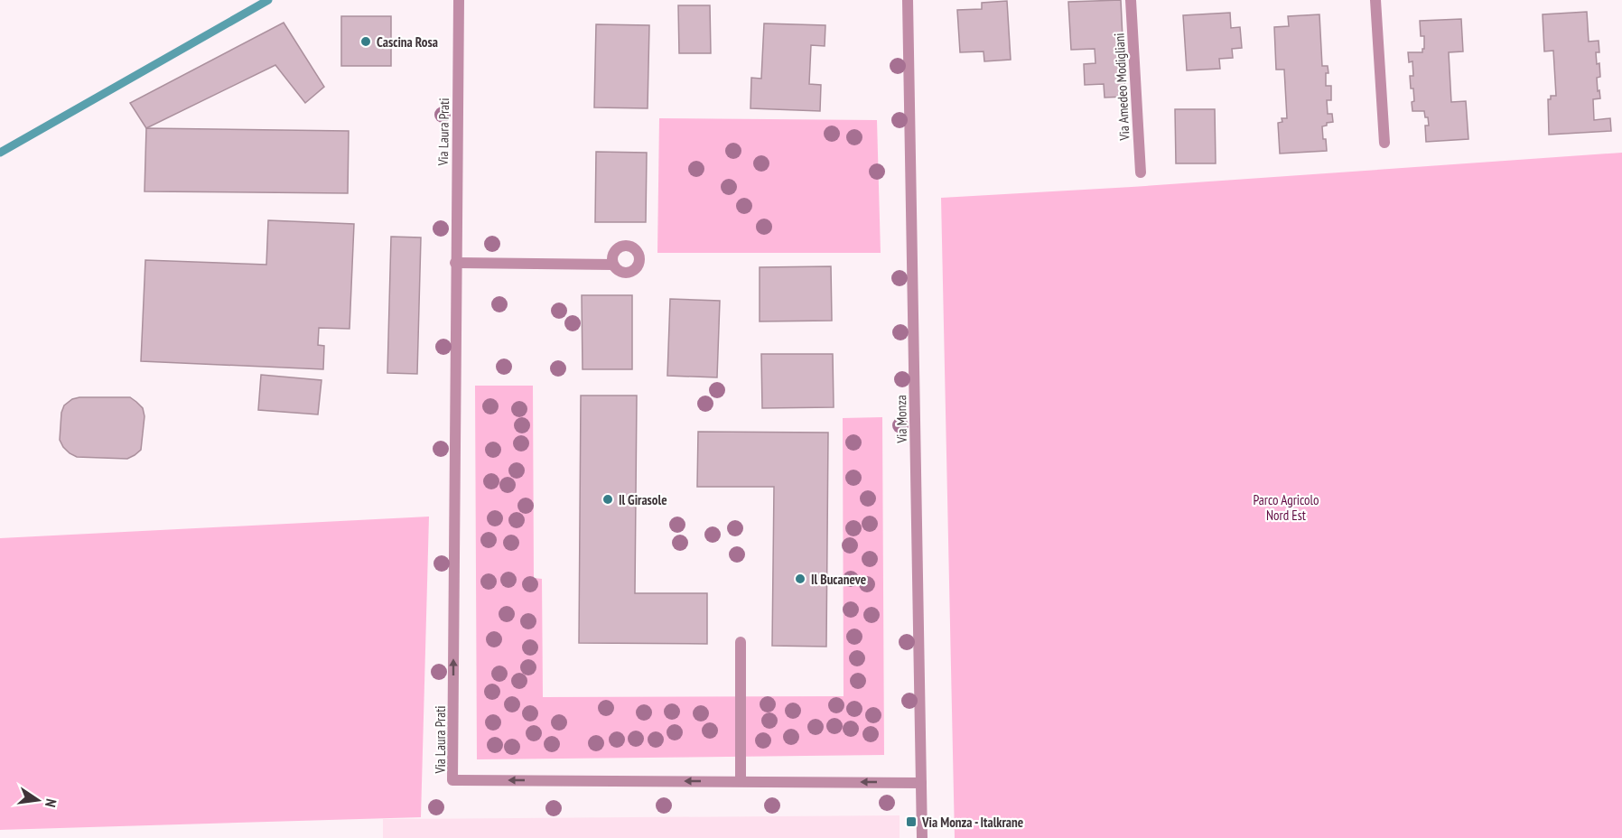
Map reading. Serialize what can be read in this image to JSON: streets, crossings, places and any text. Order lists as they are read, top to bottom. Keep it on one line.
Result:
{"streets":{"street":["Via Amedeo Modigliani","Via Laura Prati","Via Monza"]},"crossings":[["Via Laura Prati","Via Monza"]],"parks":["Parco Agricolo Nord Est"],"places":{"other":["Cascina Rosa","Il Girasole","Il Bucaneve"],"transit":["Via Monza - Italkrane"]},"north":"right"}
